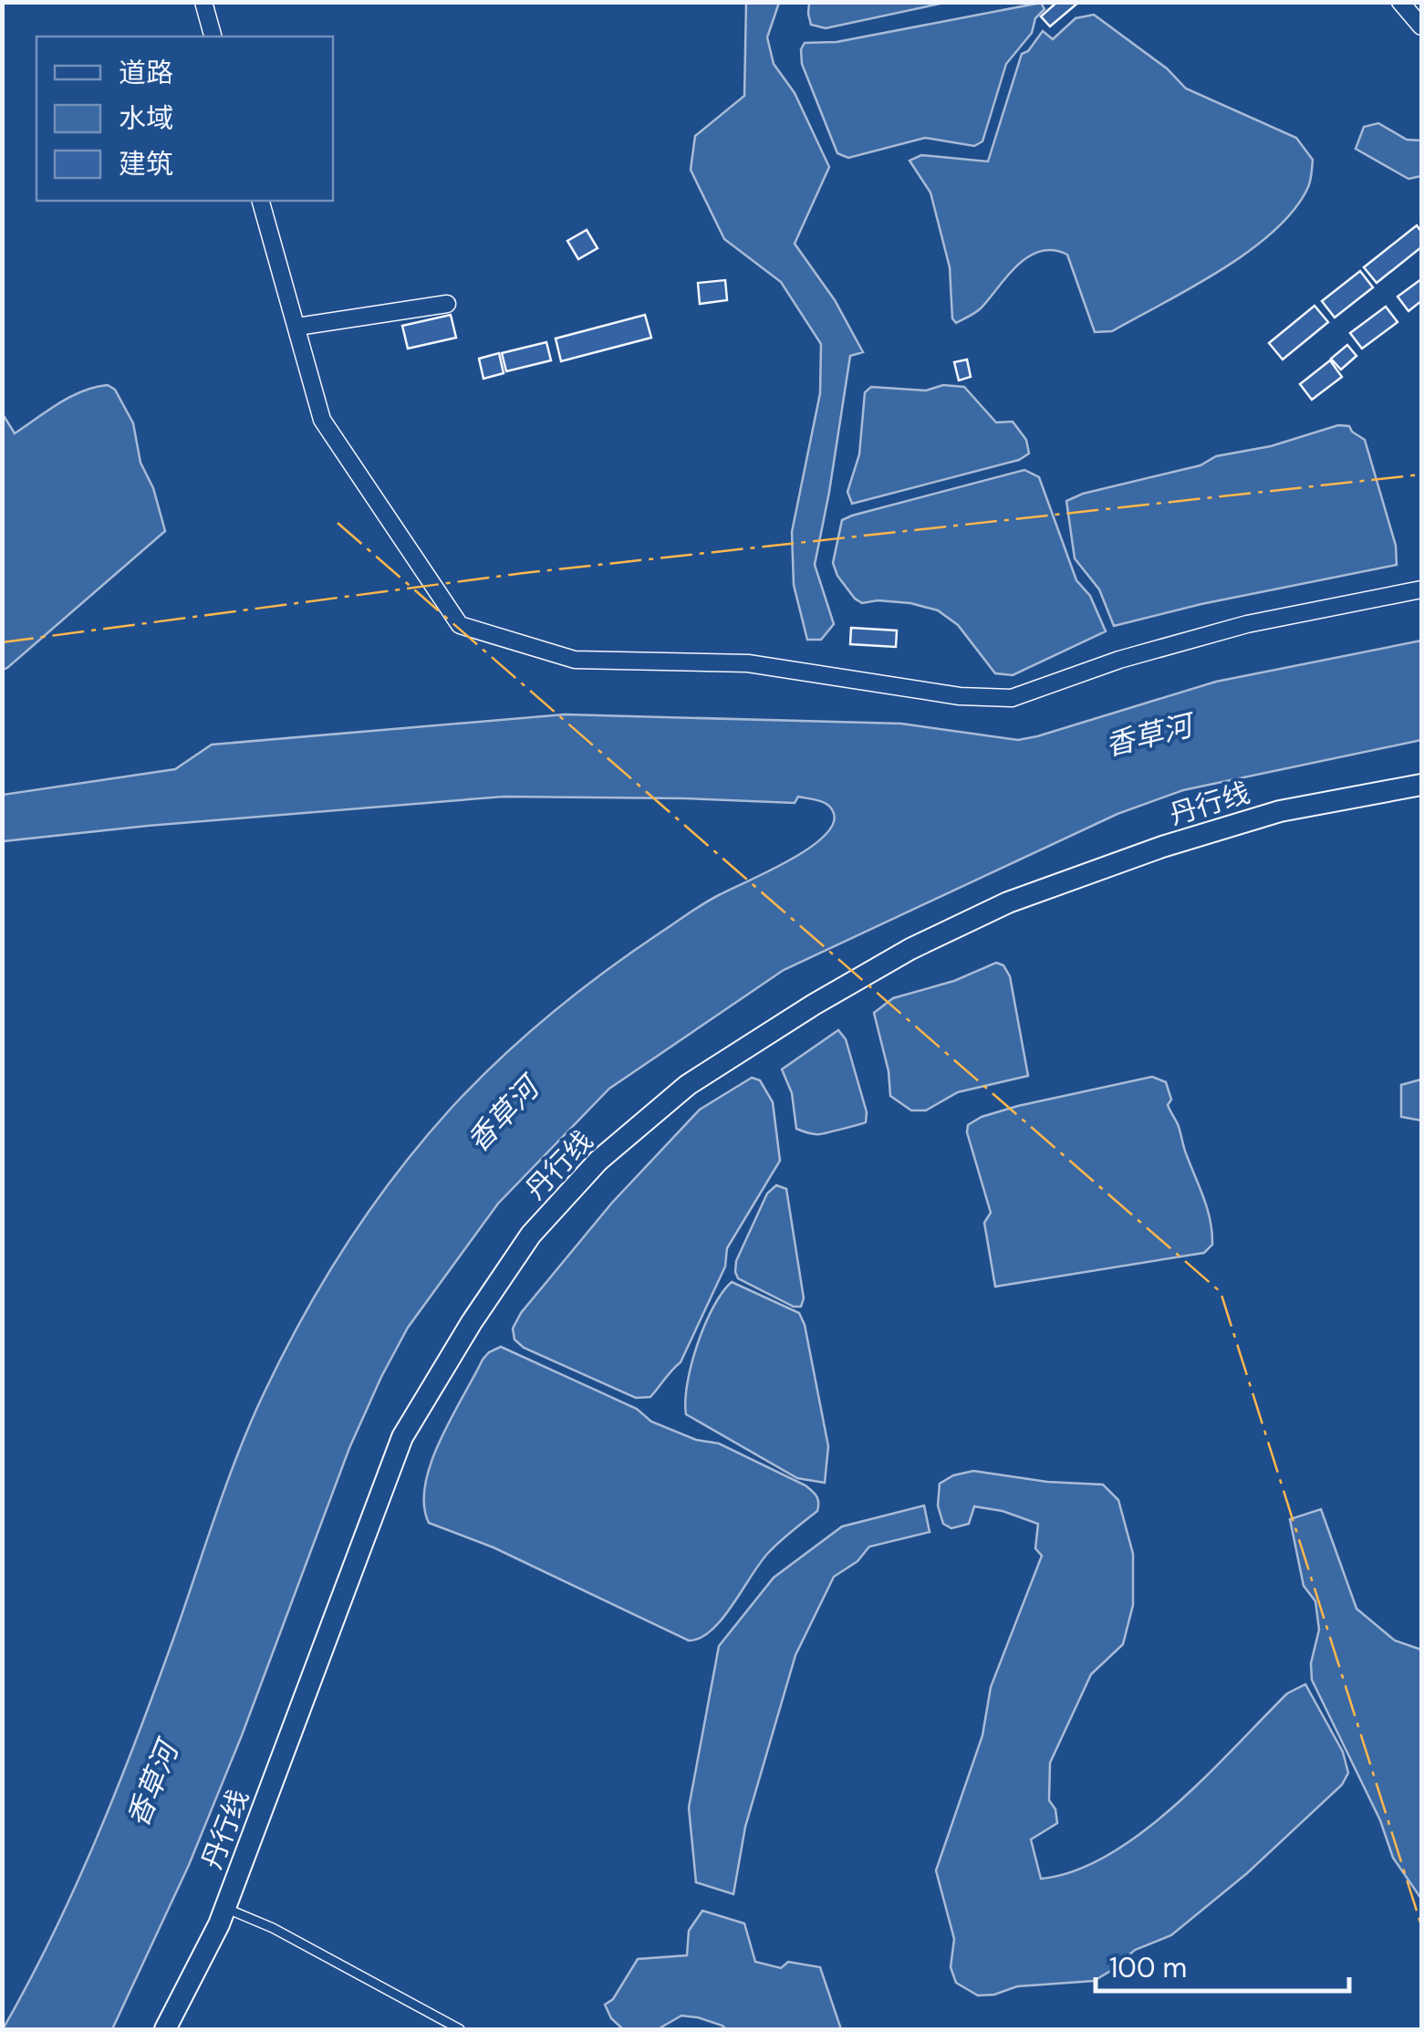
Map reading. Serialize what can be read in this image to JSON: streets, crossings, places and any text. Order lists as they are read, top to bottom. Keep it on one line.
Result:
{"streets":{"main road":["丹行线"]},"water":["香草河"],"legend":["道路","水域","建筑"],"scale_bar":"100 m"}
